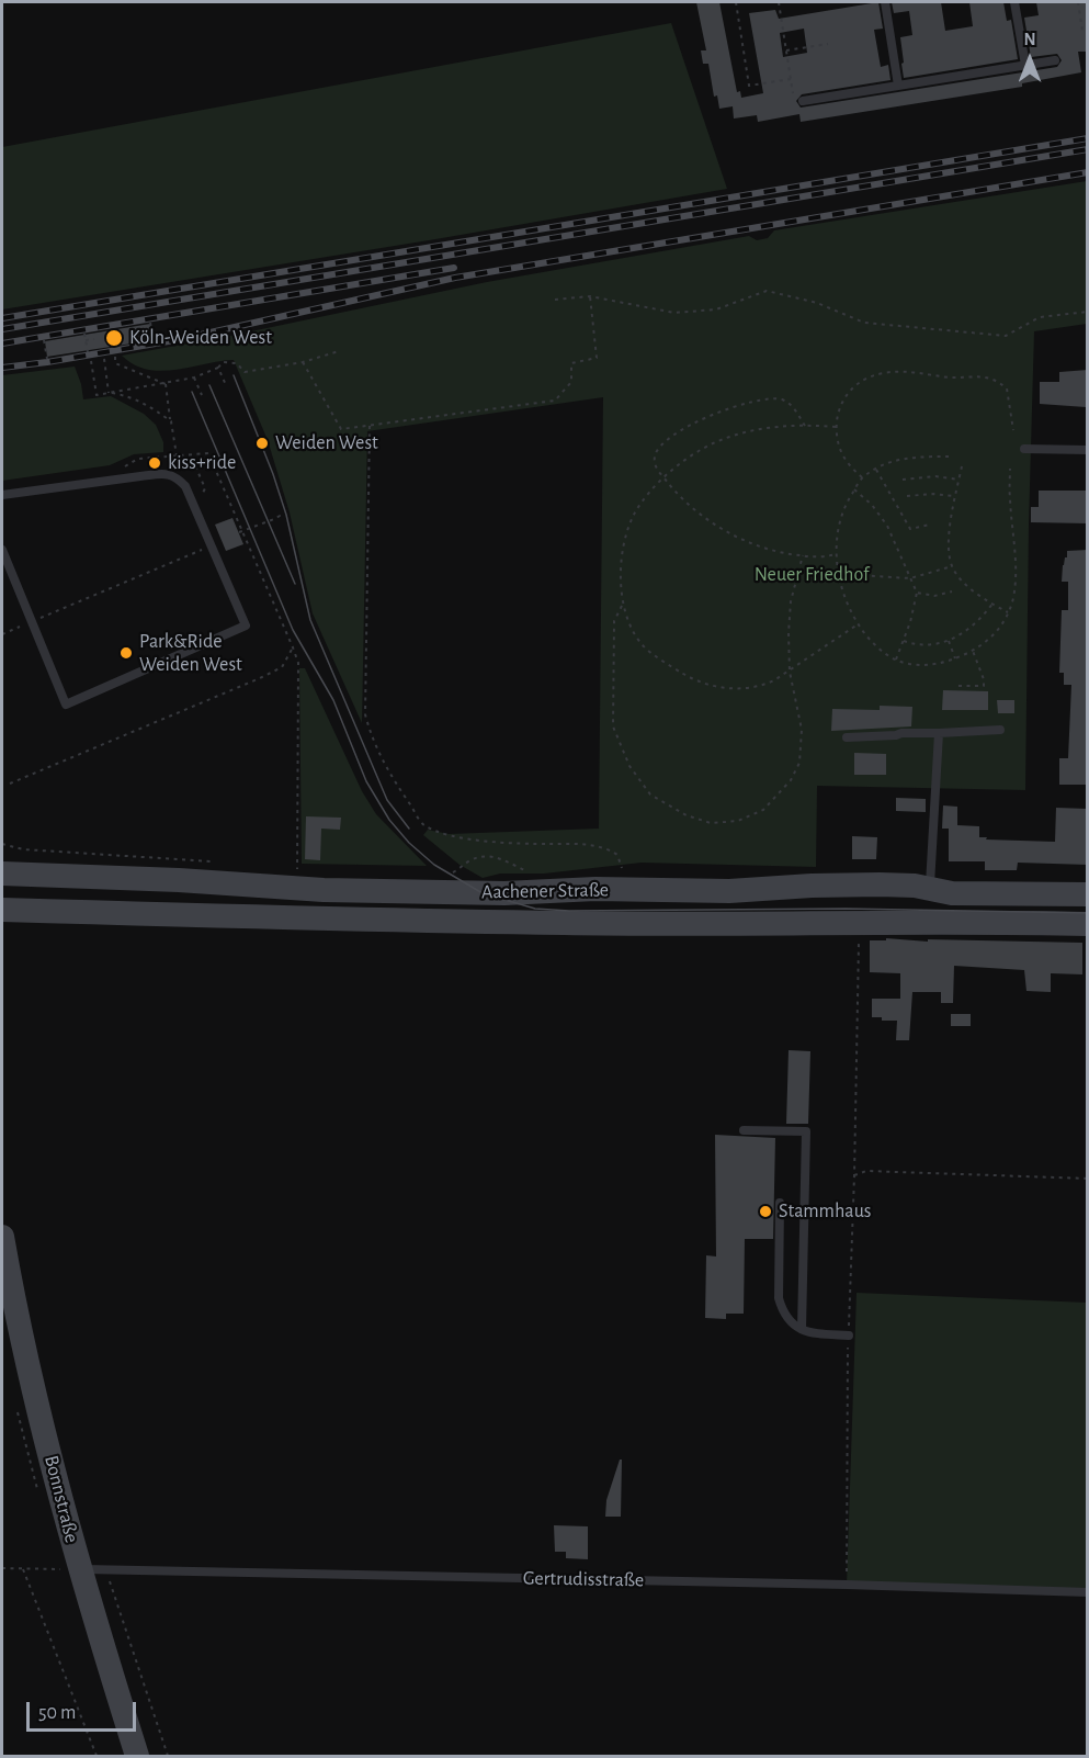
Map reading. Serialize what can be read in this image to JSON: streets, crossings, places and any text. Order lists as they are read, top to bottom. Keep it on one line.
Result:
{"streets":{"main road":["Aachener Straße","Bonnstraße"],"lane":["Gertrudisstraße"]},"crossings":[["Bonnstraße","Gertrudisstraße"]],"parks":["Neuer Friedhof"],"places":["Köln-Weiden West","Weiden West","kiss+ride","Park&Ride Weiden West","Stammhaus"],"scale_bar":"50 m","north":"top"}
